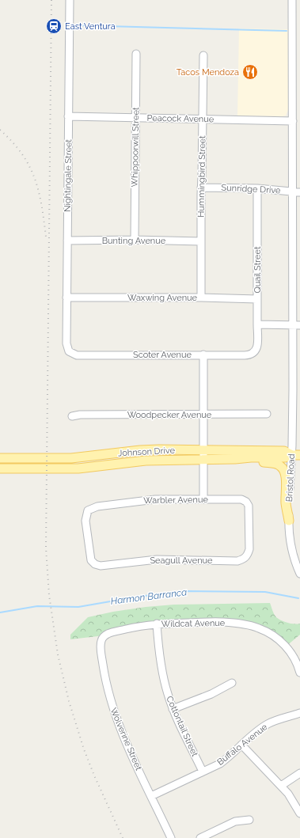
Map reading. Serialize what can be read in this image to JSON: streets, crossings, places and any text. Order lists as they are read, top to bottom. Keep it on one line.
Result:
{"streets":{"main road":["Johnson Drive"],"street":["Peacock Avenue","Whippoorwill Street","Nightingale Street","Hummingbird Street","Sunridge Drive","Bunting Avenue","Quail Street","Waxwing Avenue","Scoter Avenue","Woodpecker Avenue","Bristol Road","Warbler Avenue","Seagull Avenue","Wildcat Avenue","Cottontail Street","Wolverine Street","Buffalo Avenue"]},"crossings":[["Peacock Avenue","Whippoorwill Street"],["Peacock Avenue","Nightingale Street"],["Peacock Avenue","Hummingbird Street"],["Peacock Avenue","Bristol Road"],["Whippoorwill Street","Bunting Avenue"],["Nightingale Street","Bunting Avenue"],["Nightingale Street","Waxwing Avenue"],["Nightingale Street","Scoter Avenue"],["Hummingbird Street","Sunridge Drive"],["Hummingbird Street","Bunting Avenue"],["Hummingbird Street","Waxwing Avenue"],["Sunridge Drive","Quail Street"],["Sunridge Drive","Bristol Road"],["Quail Street","Waxwing Avenue"],["Quail Street","Scoter Avenue"],["Johnson Drive","Bristol Road"],["Warbler Avenue","Seagull Avenue"],["Wildcat Avenue","Cottontail Street"],["Wildcat Avenue","Wolverine Street"],["Cottontail Street","Buffalo Avenue"],["Wolverine Street","Buffalo Avenue"]],"water":["Harmon Barranca"],"places":{"station":["East Ventura"],"restaurant":["Tacos Mendoza"]}}
